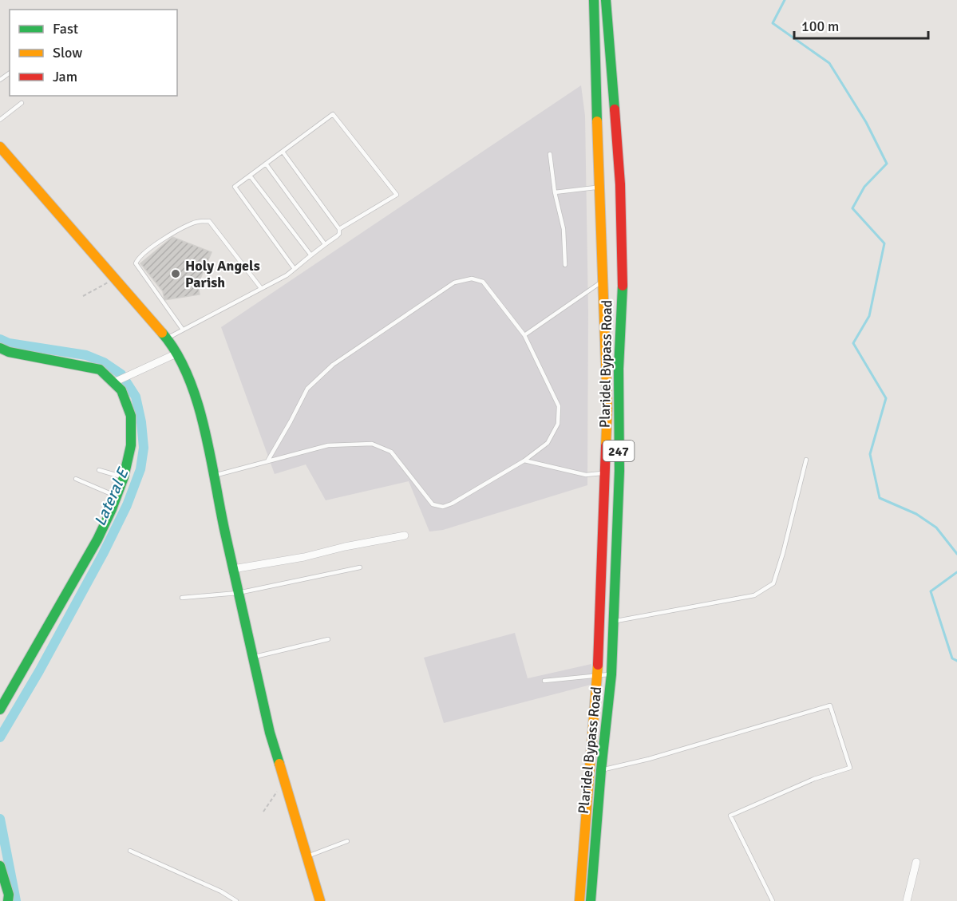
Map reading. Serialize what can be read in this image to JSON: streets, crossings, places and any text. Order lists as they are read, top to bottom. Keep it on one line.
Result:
{"streets":{"main road":["Plaridel Bypass Road","247"]},"water":["Lateral E"],"places":["Holy Angels Parish"],"legend":["Fast","Slow","Jam"],"scale_bar":"100 m"}
